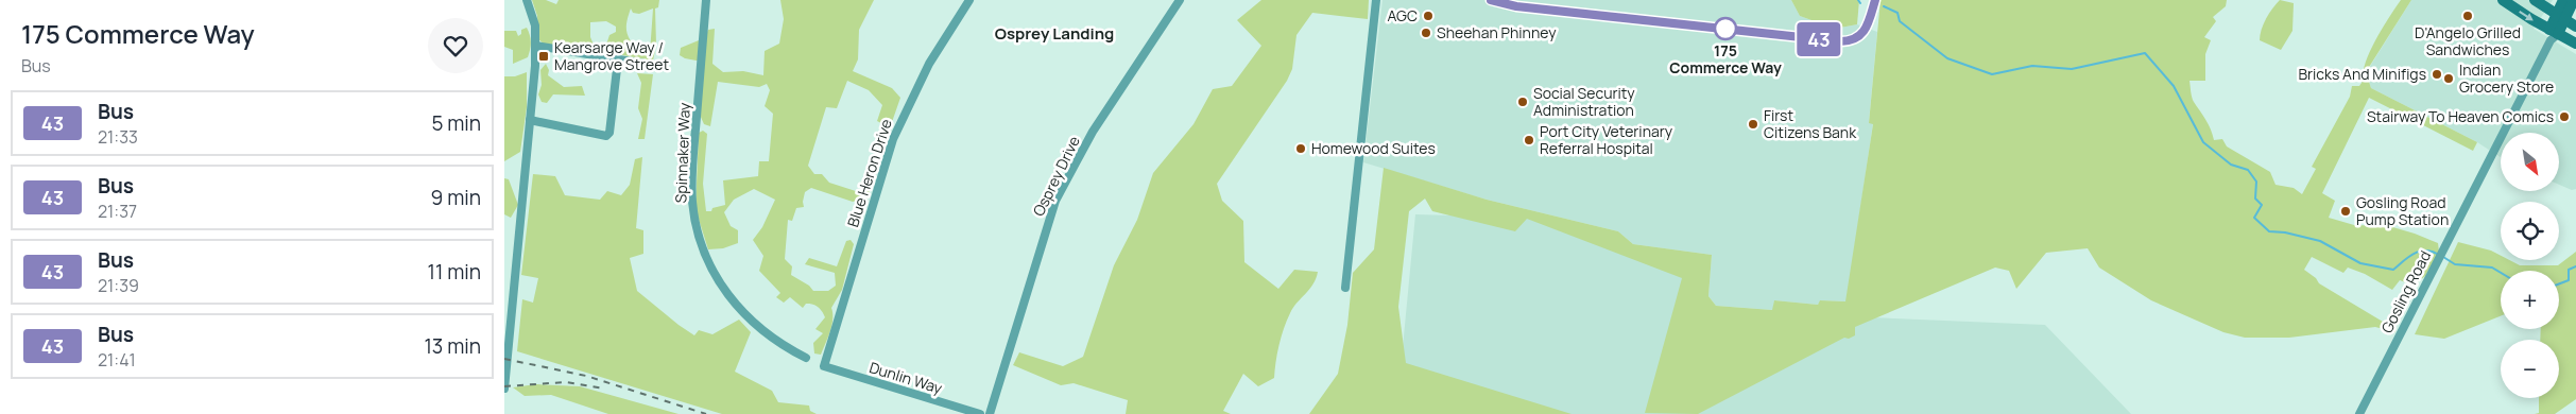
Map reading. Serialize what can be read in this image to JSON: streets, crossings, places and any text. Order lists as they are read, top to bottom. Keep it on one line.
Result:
{"streets":{"main road":["Gosling Road"],"street":["Spinnaker Way","Blue Heron Drive","Osprey Drive","Dunlin Way"]},"crossings":[["Blue Heron Drive","Dunlin Way"]],"districts":["Osprey Landing"],"places":{"other":["AGC","D'Angelo Grilled Sandwiches","175 Commerce Way","Sheehan Phinney","Bricks And Minifigs","Indian Grocery Store","Social Security Administration","Stairway To Heaven Comics","First Citizens Bank","Port City Veterinary Referral Hospital","Homewood Suites","Gosling Road Pump Station"],"transit":["Kearsarge Way / Mangrove Street"]},"lines":["bus line 43"],"north":"bottom right","page":{"heading":["175 Commerce Way","Bus"],"on_map":"43","list":[{"mark":"43","name":"Bus","note":"21:33","value":"5 min"},{"mark":"43","name":"Bus","note":"21:37","value":"9 min"},{"mark":"43","name":"Bus","note":"21:39","value":"11 min"},{"mark":"43","name":"Bus","note":"21:41","value":"13 min"}],"map_buttons":["+","−"]}}
